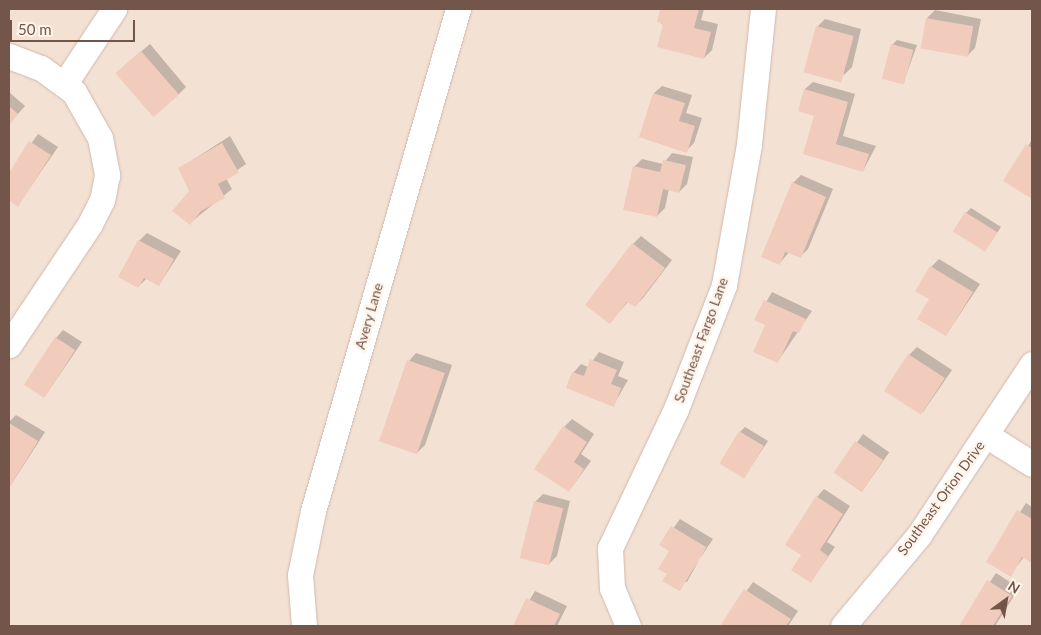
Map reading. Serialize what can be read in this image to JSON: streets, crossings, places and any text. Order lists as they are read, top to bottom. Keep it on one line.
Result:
{"streets":{"street":["Avery Lane","Southeast Fargo Lane","Southeast Orion Drive"]},"scale_bar":"50 m","north":"top right"}
